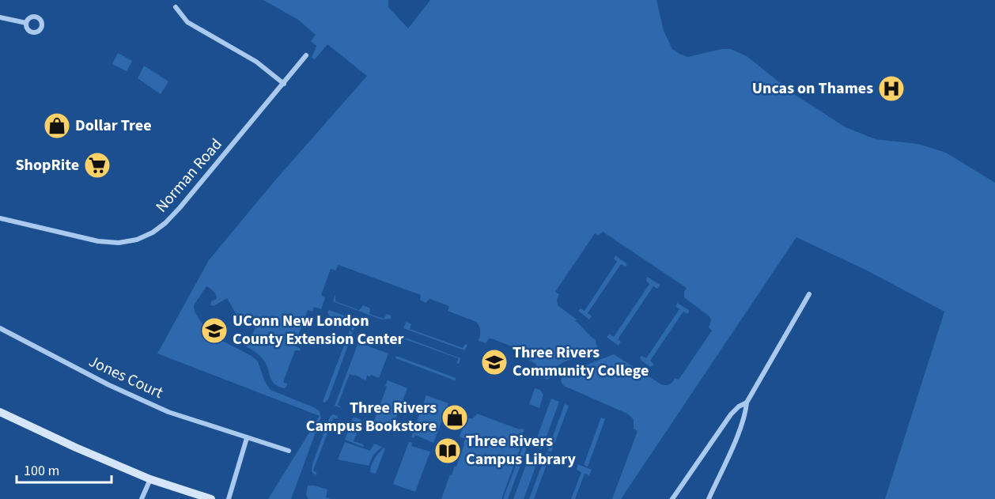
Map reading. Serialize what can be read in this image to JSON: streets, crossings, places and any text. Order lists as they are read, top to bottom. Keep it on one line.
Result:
{"streets":{"street":["Norman Road","Jones Court"]},"places":{"hospital":["Uncas on Thames"],"shop":["Dollar Tree","Three Rivers Campus Bookstore"],"supermarket":["ShopRite"],"school or university":["UConn New London County Extension Center","Three Rivers Community College"],"library":["Three Rivers Campus Library"]},"scale_bar":"100 m"}
